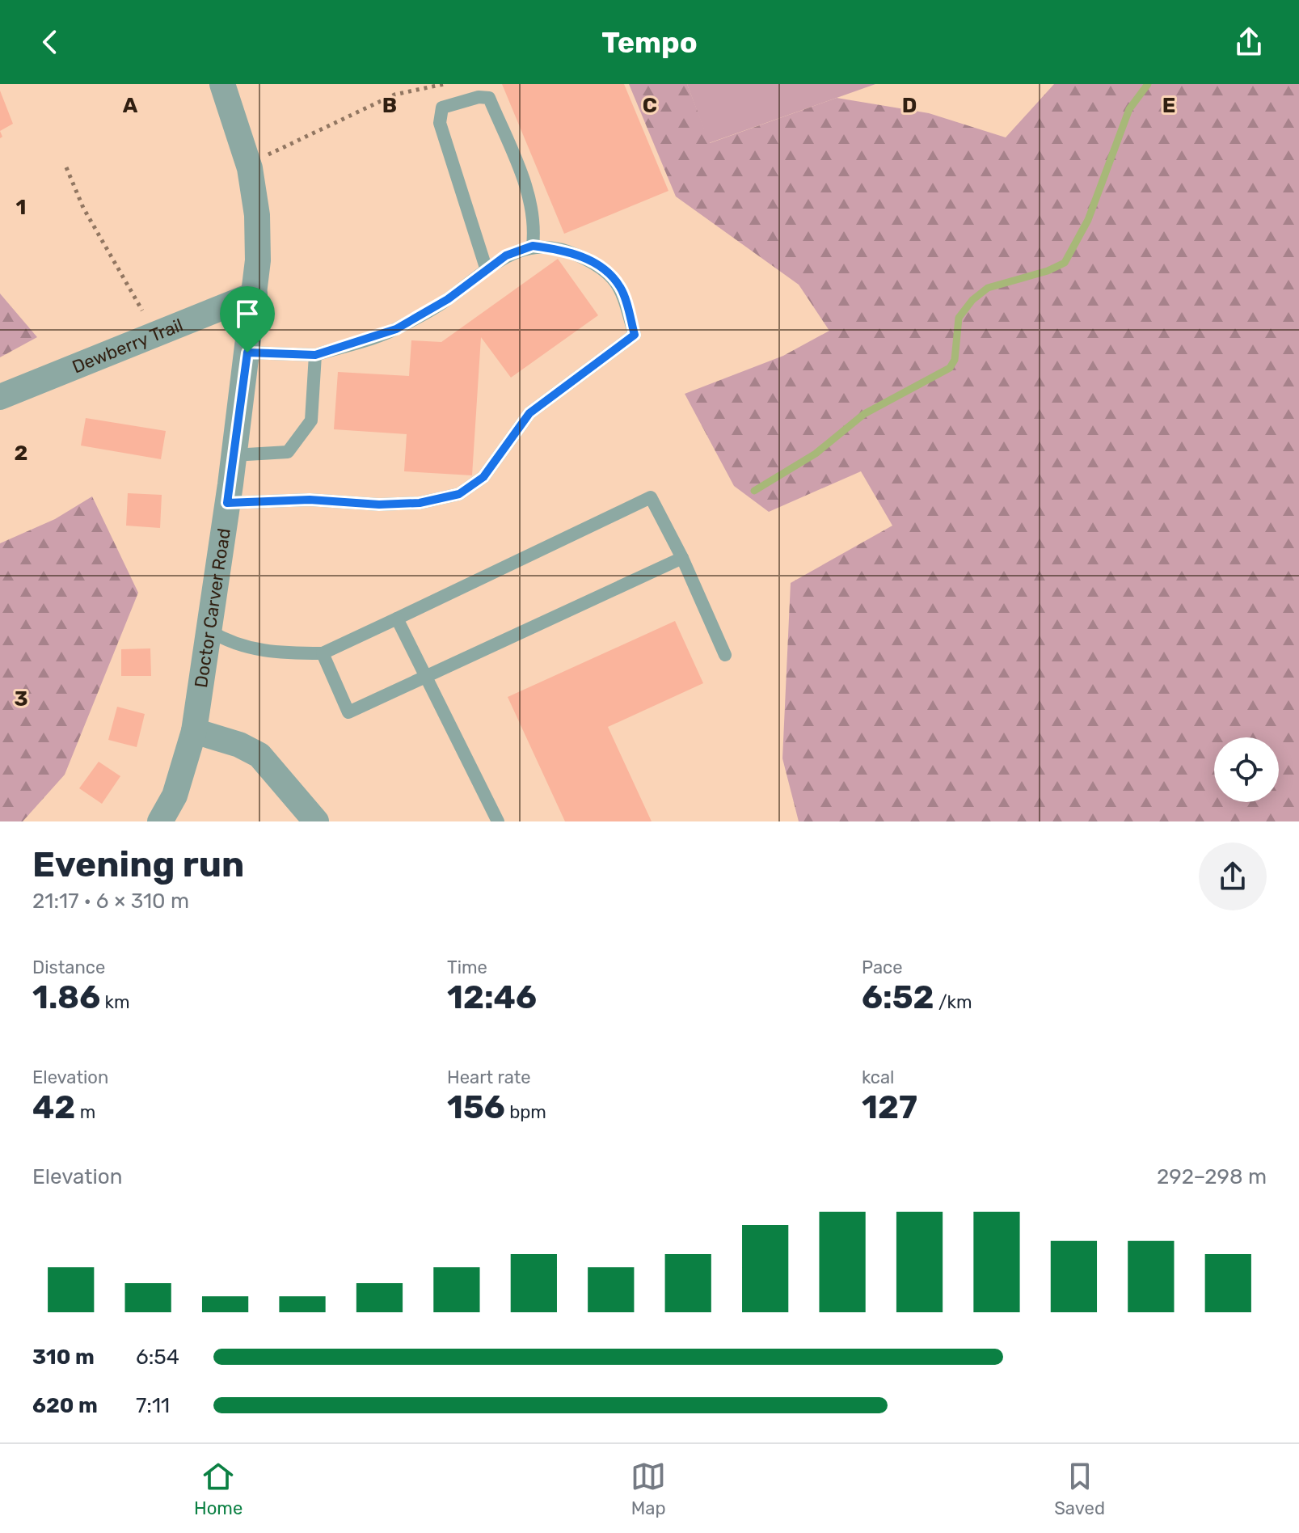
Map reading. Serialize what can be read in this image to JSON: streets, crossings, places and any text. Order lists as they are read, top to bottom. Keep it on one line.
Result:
{"streets":{"street":["Dewberry Trail","Doctor Carver Road"]},"crossings":[["Dewberry Trail","Doctor Carver Road"]],"page":{"header":"Tempo","heading":["Evening run","21:17 · 6 × 310 m"],"stats":[["Distance","1.86 km"],["Time","12:46"],["Pace","6:52 /km"],["Elevation","42 m"],["Heart rate","156 bpm"],["kcal","127"]],"chart":["Elevation","292–298 m"],"list":[{"name":"310 m","note":"6:54"},{"name":"620 m","note":"7:11"}],"tabs":["Home","Map","Saved"]},"grid":{"columns":["A","B","C","D","E"],"rows":["1","2","3"]}}
